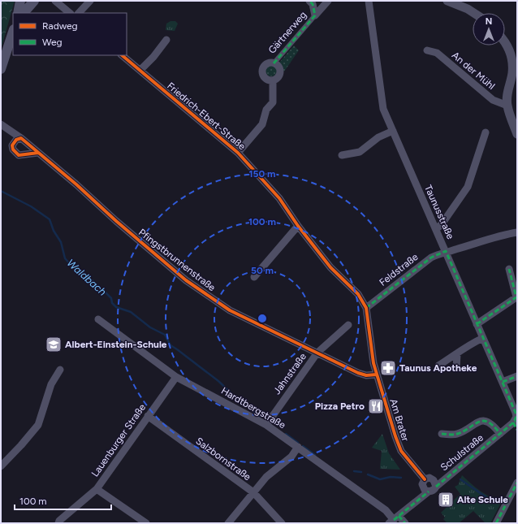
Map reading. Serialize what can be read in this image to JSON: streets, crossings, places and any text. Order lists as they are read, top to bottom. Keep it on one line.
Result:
{"streets":{"street":["Gärtnerweg","An der Mühl","Friedrich-Ebert-Straße","Taunusstraße","Pfingstbrunnenstraße","Feldstraße","Jahnstraße","Hardtbergstraße","Am Brater","Lauenburger Straße","Schulstraße","Salzbornstraße"]},"crossings":[["Gärtnerweg","Friedrich-Ebert-Straße"],["Friedrich-Ebert-Straße","Pfingstbrunnenstraße"],["Friedrich-Ebert-Straße","Feldstraße"],["Friedrich-Ebert-Straße","Am Brater"],["Taunusstraße","Feldstraße"],["Taunusstraße","Schulstraße"],["Pfingstbrunnenstraße","Jahnstraße"],["Jahnstraße","Hardtbergstraße"],["Hardtbergstraße","Lauenburger Straße"],["Am Brater","Schulstraße"],["Lauenburger Straße","Salzbornstraße"]],"water":["Waldbach"],"places":{"school or university":["Albert-Einstein-Schule"],"pharmacy":["Taunus Apotheke"],"restaurant":["Pizza Petro"],"building":["Alte Schule"]},"legend":["Radweg","Weg"],"scale_bar":"100 m","north":"top","rings":["150 m","100 m","50 m"]}
